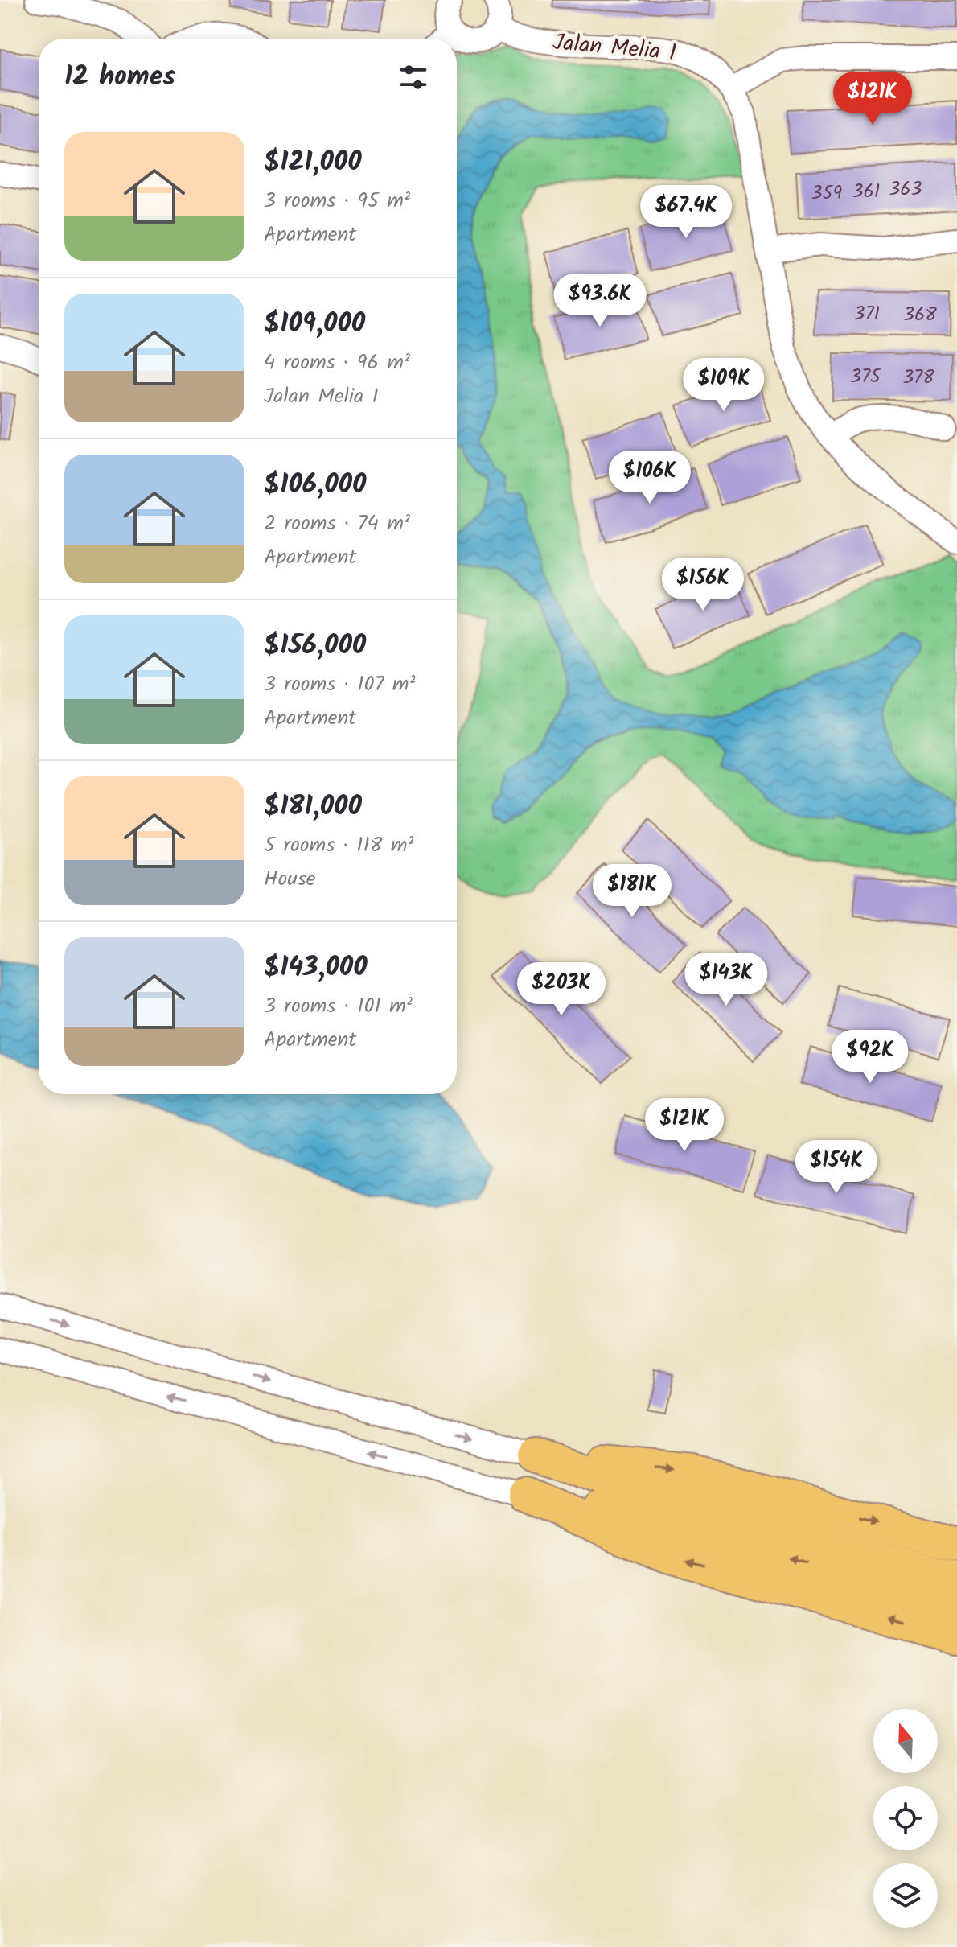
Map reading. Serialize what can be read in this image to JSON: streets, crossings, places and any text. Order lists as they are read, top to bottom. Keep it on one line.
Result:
{"streets":{"street":["Jalan Melia 1"]},"house_numbers":["363","361","359","371","368","375","378"],"north":"top","page":{"heading":"12 homes","price":["$121K","$67.4K","$93.6K","$109K","$106K","$156K","$181K","$143K","$203K","$92K","$121K","$154K"],"list":[{"name":"$121,000","note":"3 rooms · 95 m² · Apartment"},{"name":"$109,000","note":"4 rooms · 96 m² · Jalan Melia 1"},{"name":"$106,000","note":"2 rooms · 74 m² · Apartment"},{"name":"$156,000","note":"3 rooms · 107 m² · Apartment"},{"name":"$181,000","note":"5 rooms · 118 m² · House"},{"name":"$143,000","note":"3 rooms · 101 m² · Apartment"}]}}
